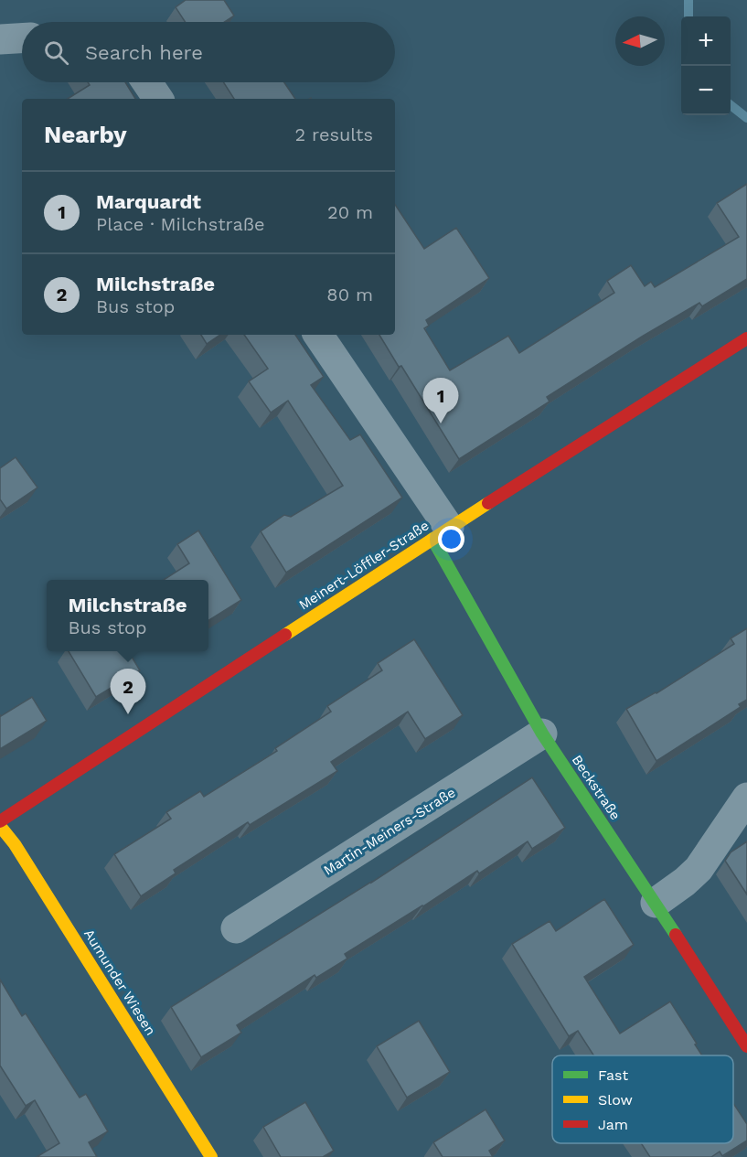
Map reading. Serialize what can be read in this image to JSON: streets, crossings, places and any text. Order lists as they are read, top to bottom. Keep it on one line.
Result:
{"streets":{"street":["Meinert-Löffler-Straße","Beckstraße","Martin-Meiners-Straße","Aumunder Wiesen"]},"crossings":[["Meinert-Löffler-Straße","Beckstraße"],["Beckstraße","Martin-Meiners-Straße"]],"legend":["Fast","Slow","Jam"],"north":"left","page":{"map_buttons":["+","−"],"search":"Search here","heading":["Nearby","2 results"],"list":[{"mark":"1","name":"Marquardt","note":"Place · Milchstraße","value":"20 m"},{"mark":"2","name":"Milchstraße","note":"Bus stop","value":"80 m"}],"pins":["1","2"],"popup":["Milchstraße","Bus stop"]}}
